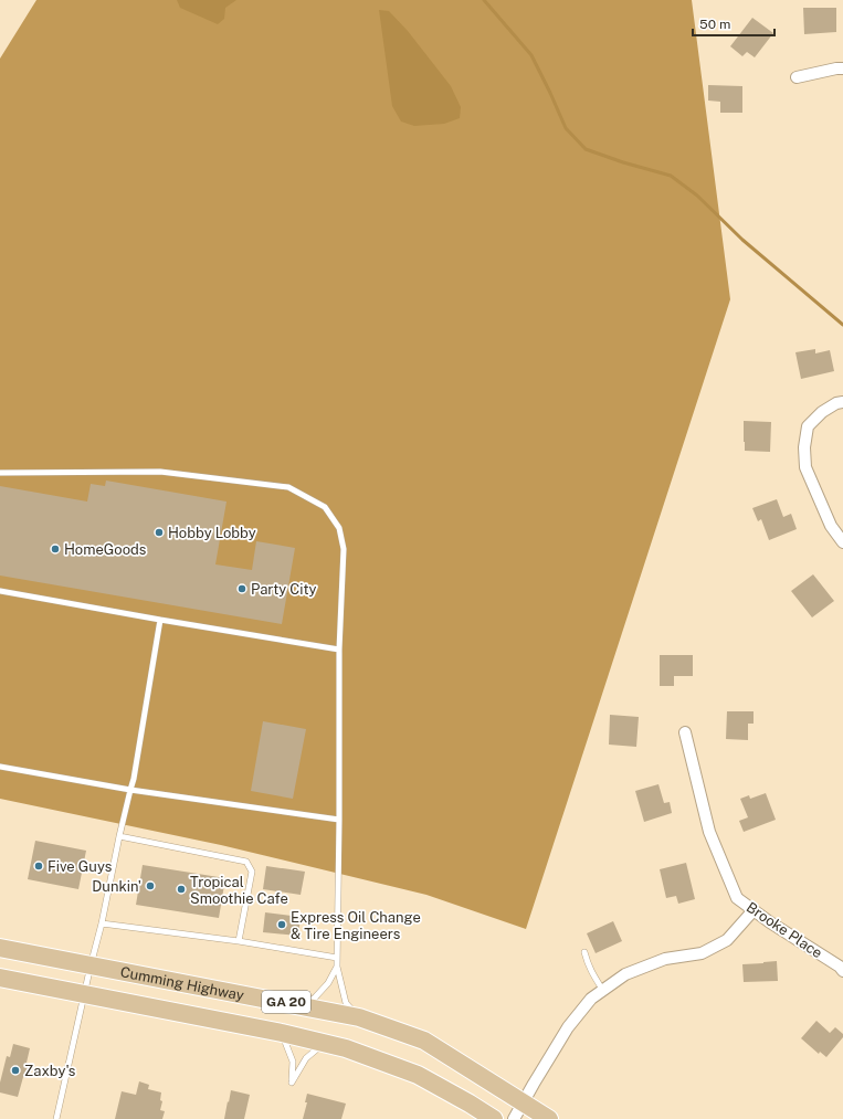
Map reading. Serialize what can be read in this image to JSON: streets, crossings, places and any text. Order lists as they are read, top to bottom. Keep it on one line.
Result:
{"streets":{"main road":["Cumming Highway","GA 20"],"street":["Brooke Place"]},"places":["Hobby Lobby","HomeGoods","Party City","Five Guys","Dunkin'","Tropical Smoothie Cafe","Express Oil Change & Tire Engineers","Zaxby's"],"scale_bar":"50 m"}
